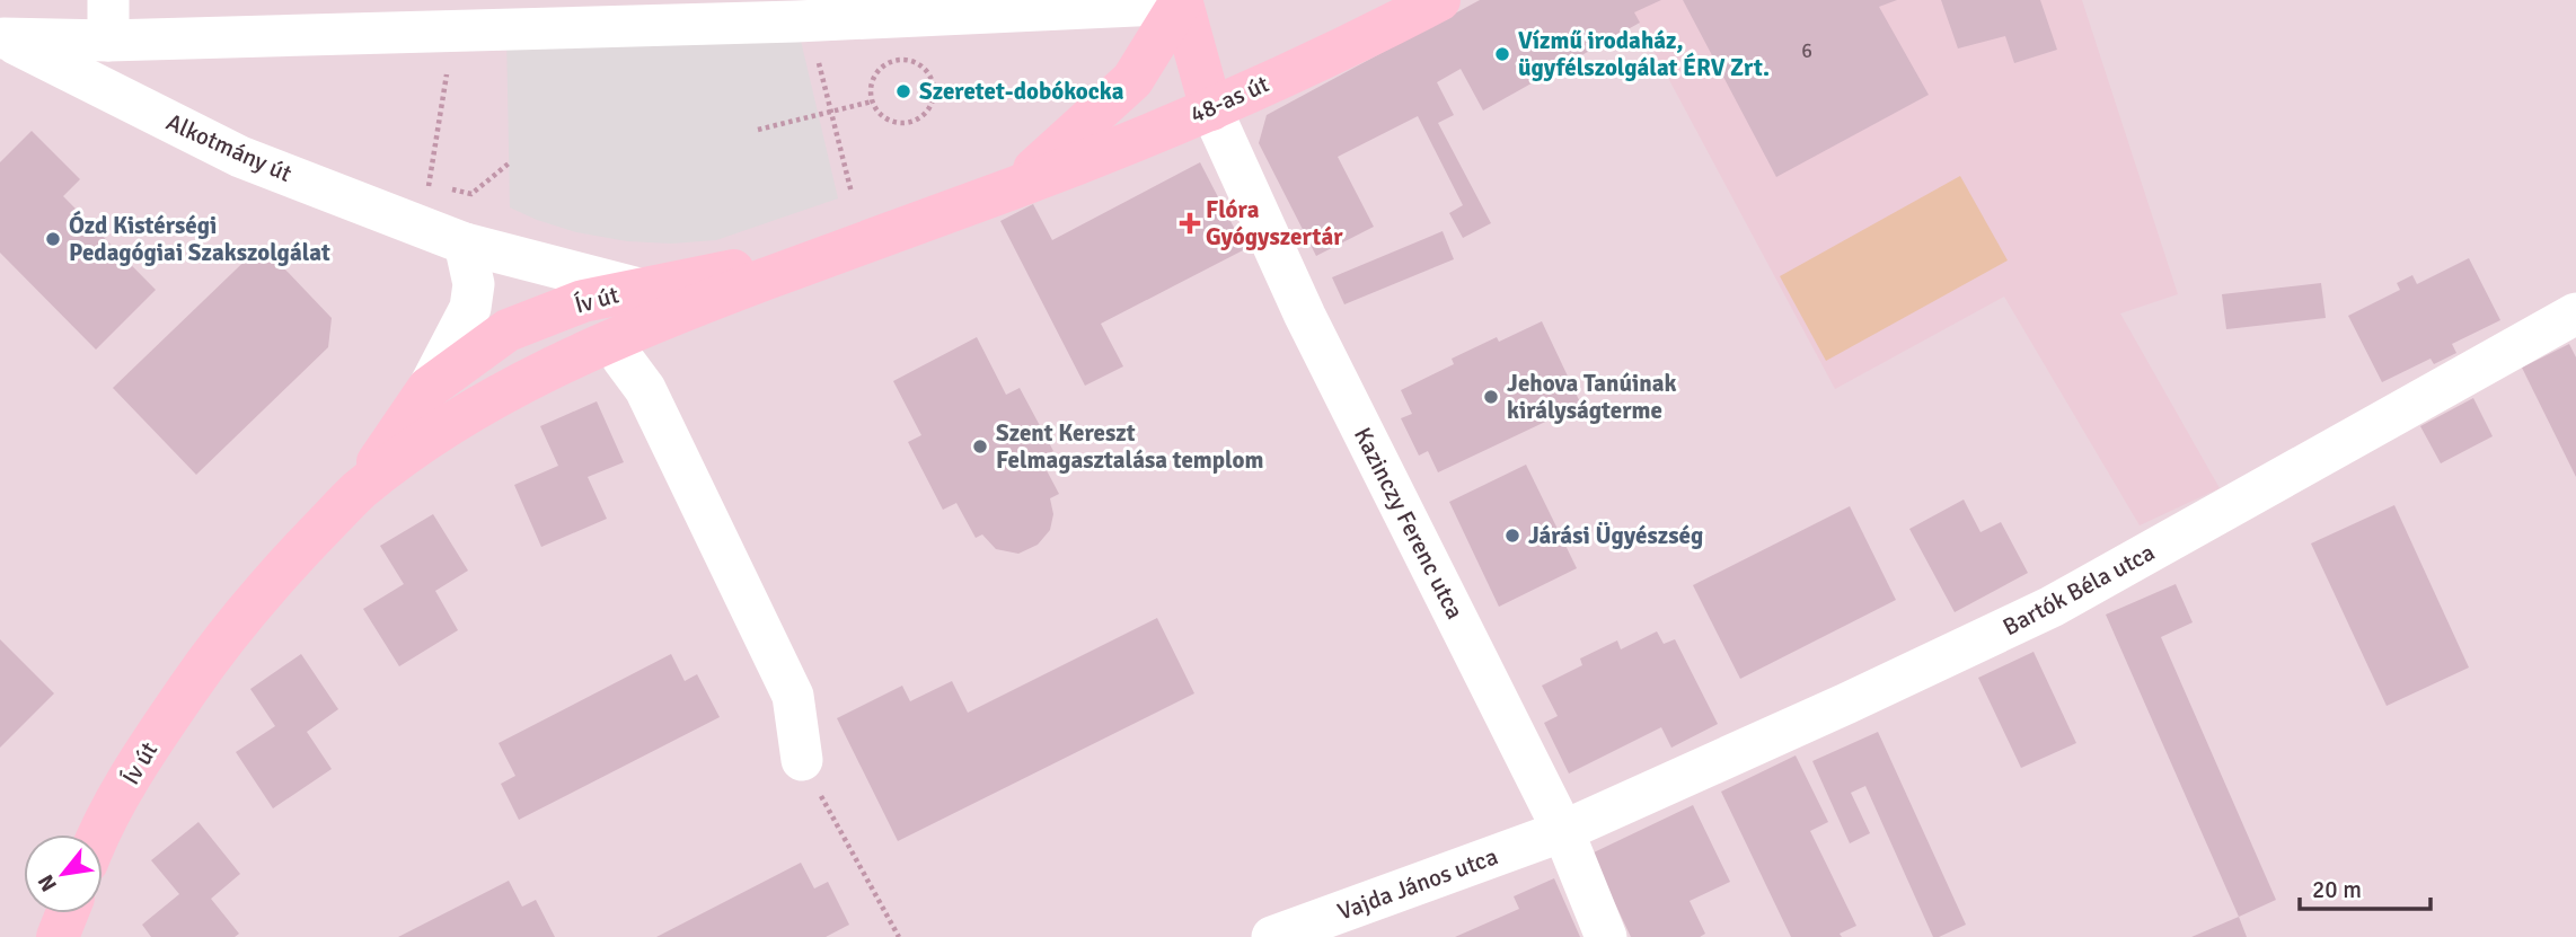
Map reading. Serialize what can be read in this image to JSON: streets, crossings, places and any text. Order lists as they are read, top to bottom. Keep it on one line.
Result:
{"streets":{"main road":["48-as út","Ív út"],"street":["Alkotmány út","Kazinczy Ferenc utca","Bartók Béla utca","Vajda János utca"]},"crossings":[["48-as út","Ív út"],["48-as út","Kazinczy Ferenc utca"],["Alkotmány út","Ív út"],["Kazinczy Ferenc utca","Bartók Béla utca"],["Kazinczy Ferenc utca","Vajda János utca"],["Bartók Béla utca","Vajda János utca"]],"places":{"other":["Vízmű irodaház, ügyfélszolgálat ÉRV Zrt.","Szeretet-dobókocka","Ózd Kistérségi Pedagógiai Szakszolgálat","Jehova Tanúinak királyságterme","Szent Kereszt Felmagasztalása templom","Járási Ügyészség"],"health":["Flóra Gyógyszertár"]},"house_numbers":["6"],"scale_bar":"20 m","north":"bottom left"}
